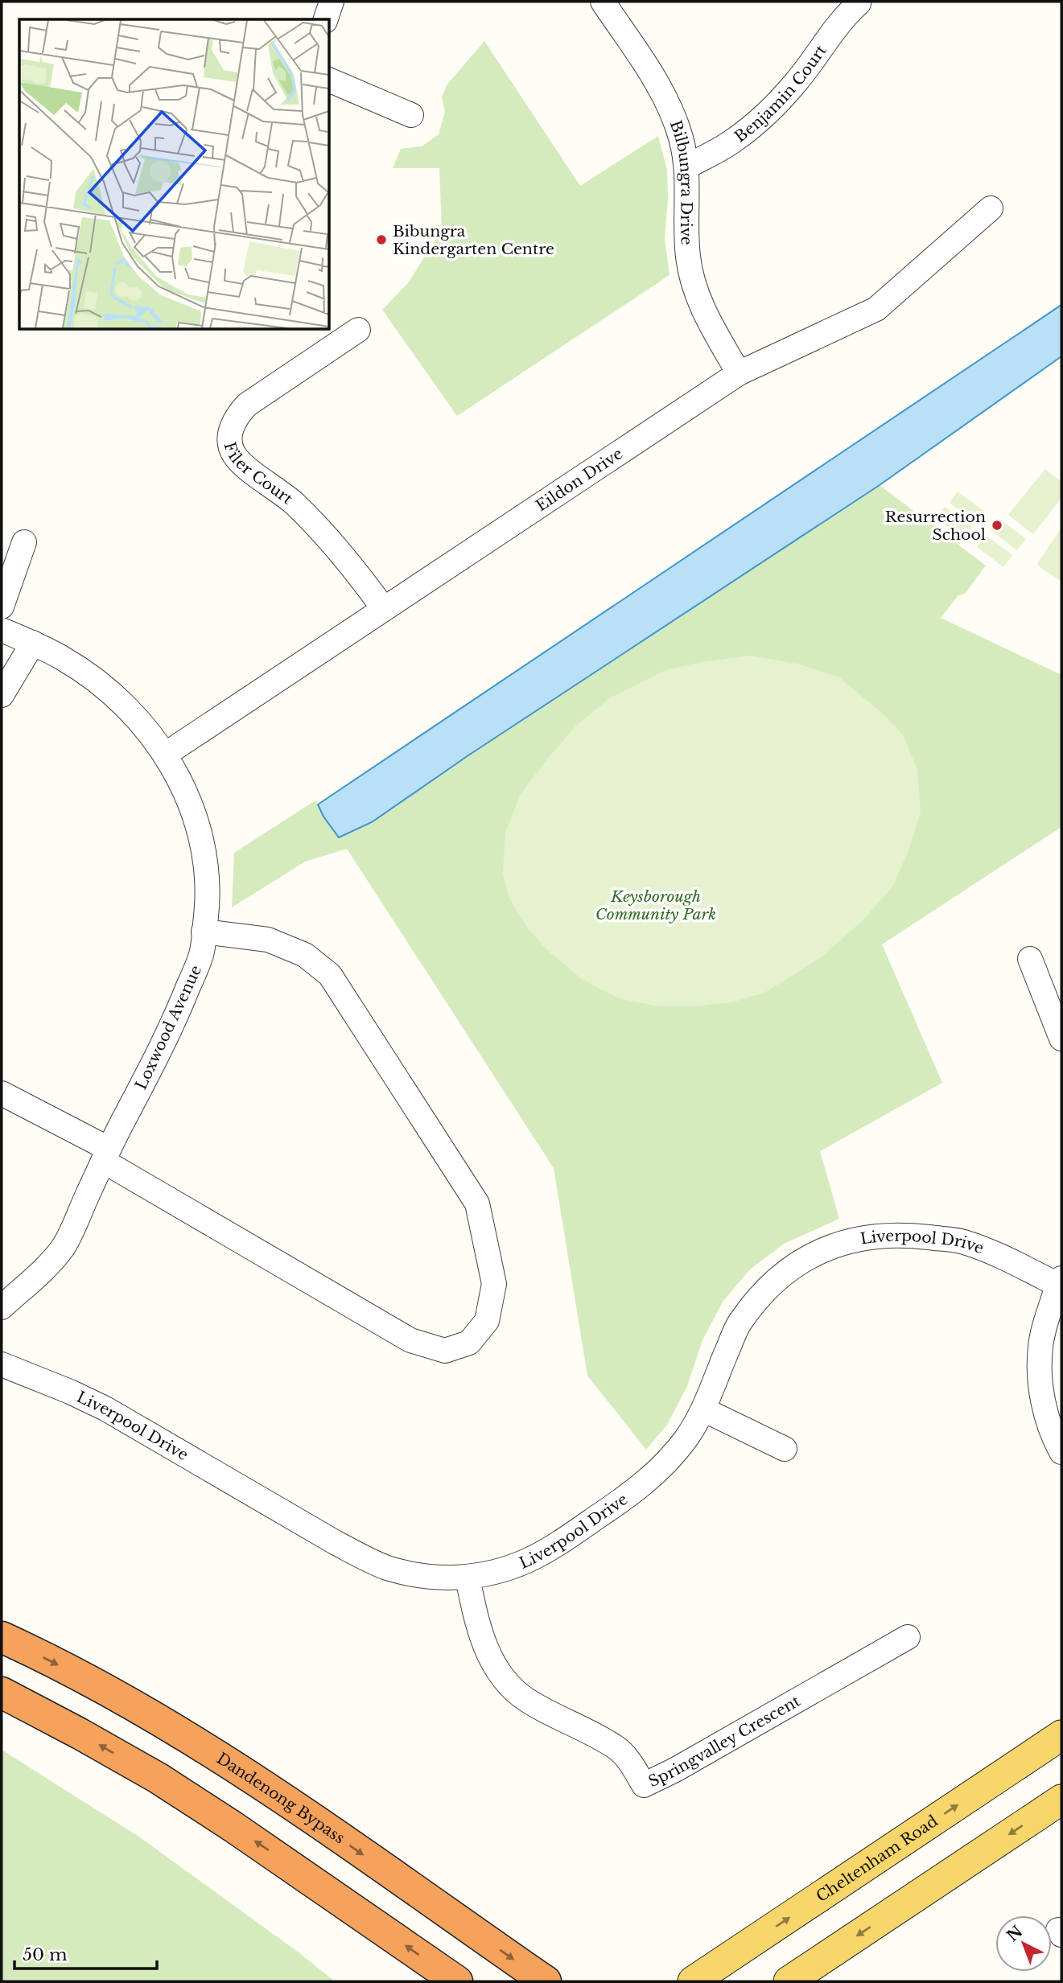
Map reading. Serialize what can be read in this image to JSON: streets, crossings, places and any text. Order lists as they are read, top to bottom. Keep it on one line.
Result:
{"streets":{"highway":["Dandenong Bypass"],"main road":["Cheltenham Road"],"street":["Benjamin Court","Bilbungra Drive","Filer Court","Eildon Drive","Loxwood Avenue","Liverpool Drive","Springvalley Crescent"]},"crossings":[["Benjamin Court","Bilbungra Drive"],["Bilbungra Drive","Eildon Drive"],["Filer Court","Eildon Drive"],["Eildon Drive","Loxwood Avenue"],["Liverpool Drive","Springvalley Crescent"]],"parks":["Keysborough Community Park"],"places":["Bibungra Kindergarten Centre","Resurrection School"],"scale_bar":"50 m","north":"top left"}
